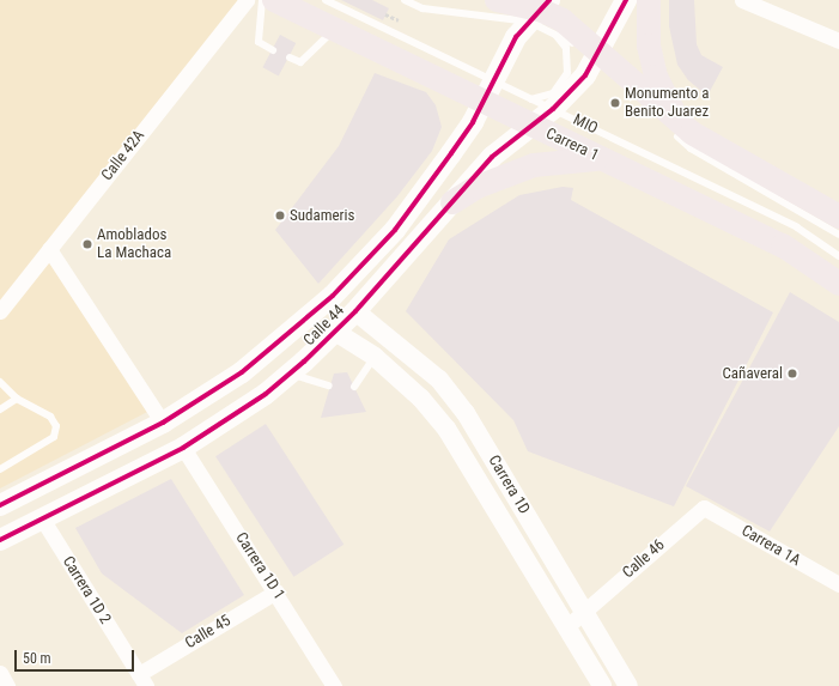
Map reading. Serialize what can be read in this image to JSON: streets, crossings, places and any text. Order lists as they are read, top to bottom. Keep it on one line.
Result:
{"streets":{"main road":["Carrera 1","Calle 44"],"street":["Calle 42A","Carrera 1D","Carrera 1A","Calle 46","Carrera 1D 1","Carrera 1D 2","Calle 45"],"lane":["MIO"]},"crossings":[["MIO","Carrera 1"],["MIO","Calle 44"],["Carrera 1","Calle 44"],["Calle 44","Carrera 1D"],["Calle 44","Carrera 1D 1"],["Calle 44","Carrera 1D 2"],["Carrera 1D","Calle 46"],["Carrera 1A","Calle 46"],["Carrera 1D 1","Calle 45"],["Carrera 1D 2","Calle 45"]],"places":["Monumento a Benito Juarez","Sudameris","Amoblados La Machaca","Cañaveral"],"scale_bar":"50 m"}
